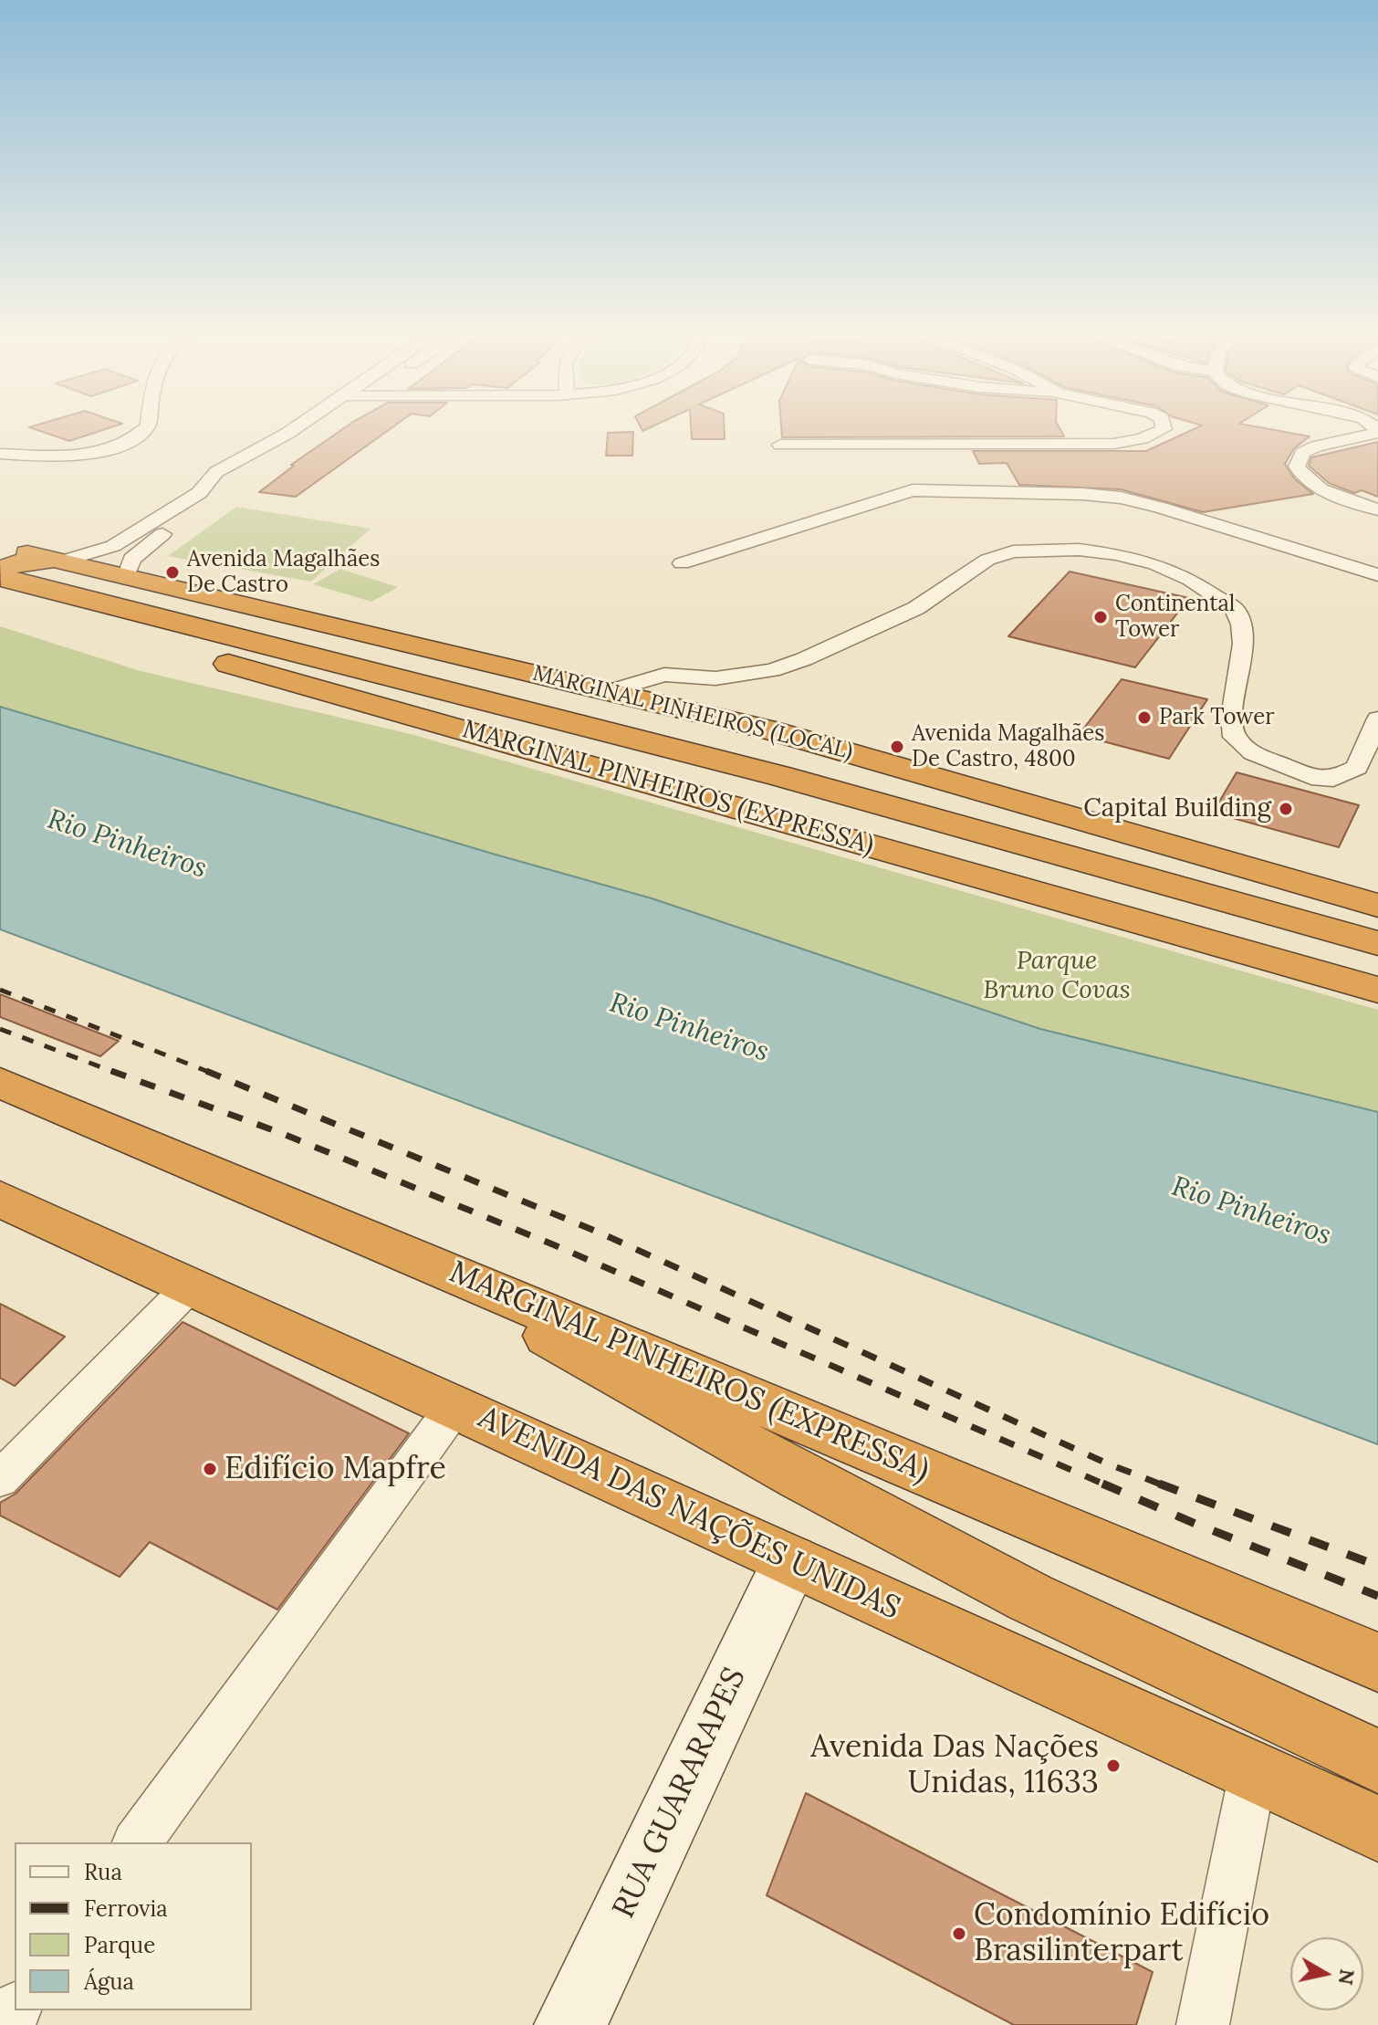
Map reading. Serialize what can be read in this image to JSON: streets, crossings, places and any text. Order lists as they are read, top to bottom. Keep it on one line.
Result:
{"streets":{"highway":["MARGINAL PINHEIROS (LOCAL)","MARGINAL PINHEIROS (EXPRESSA)","AVENIDA DAS NAÇÕES UNIDAS"],"street":["RUA GUARARAPES"]},"crossings":[["AVENIDA DAS NAÇÕES UNIDAS","RUA GUARARAPES"]],"water":["Rio Pinheiros"],"parks":["Parque Bruno Covas"],"places":["Avenida Magalhães De Castro","Continental Tower","Park Tower","Avenida Magalhães De Castro, 4800","Capital Building","Edifício Mapfre","Avenida Das Nações Unidas, 11633","Condomínio Edifício Brasilinterpart"],"legend":["Rua","Ferrovia","Parque","Água"],"north":"right"}
